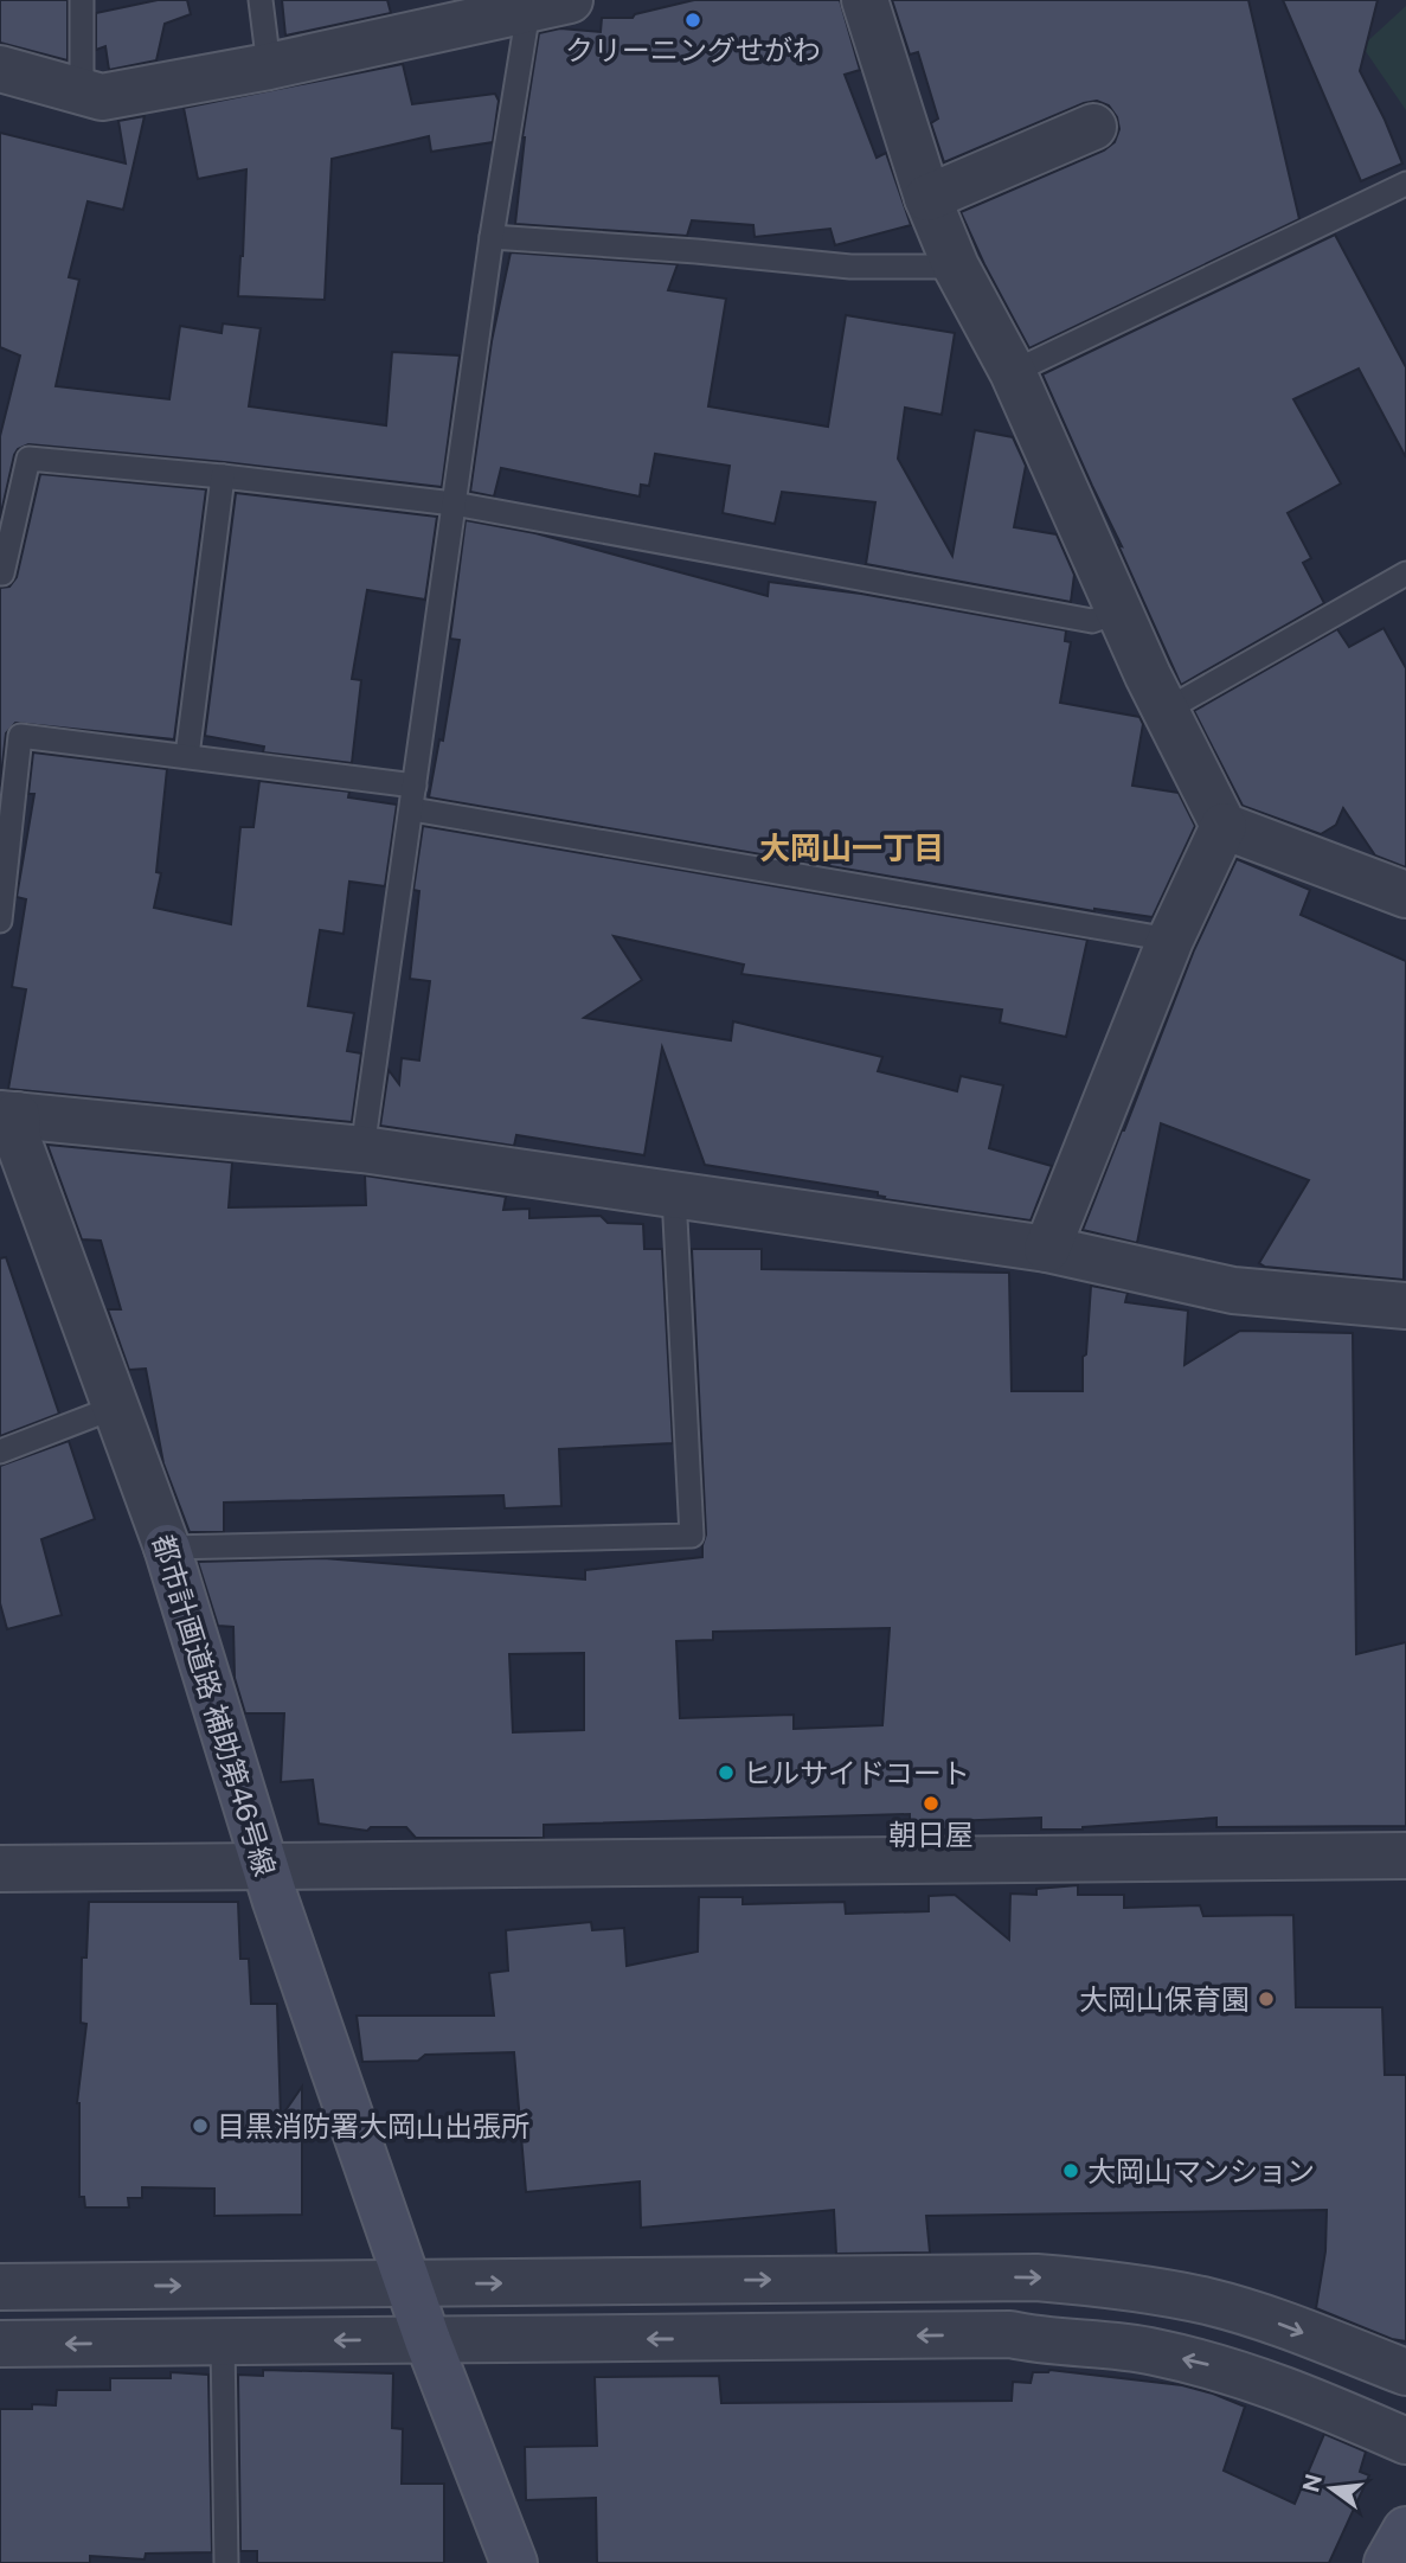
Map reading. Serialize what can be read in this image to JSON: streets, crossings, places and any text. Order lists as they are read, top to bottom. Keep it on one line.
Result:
{"streets":{"street":["都市計画道路 補助第46号線"]},"districts":["大岡山一丁目"],"places":["クリーニングせがわ","ヒルサイドコート","朝日屋","大岡山保育園","目黒消防署大岡山出張所","大岡山マンション"],"north":"left"}
